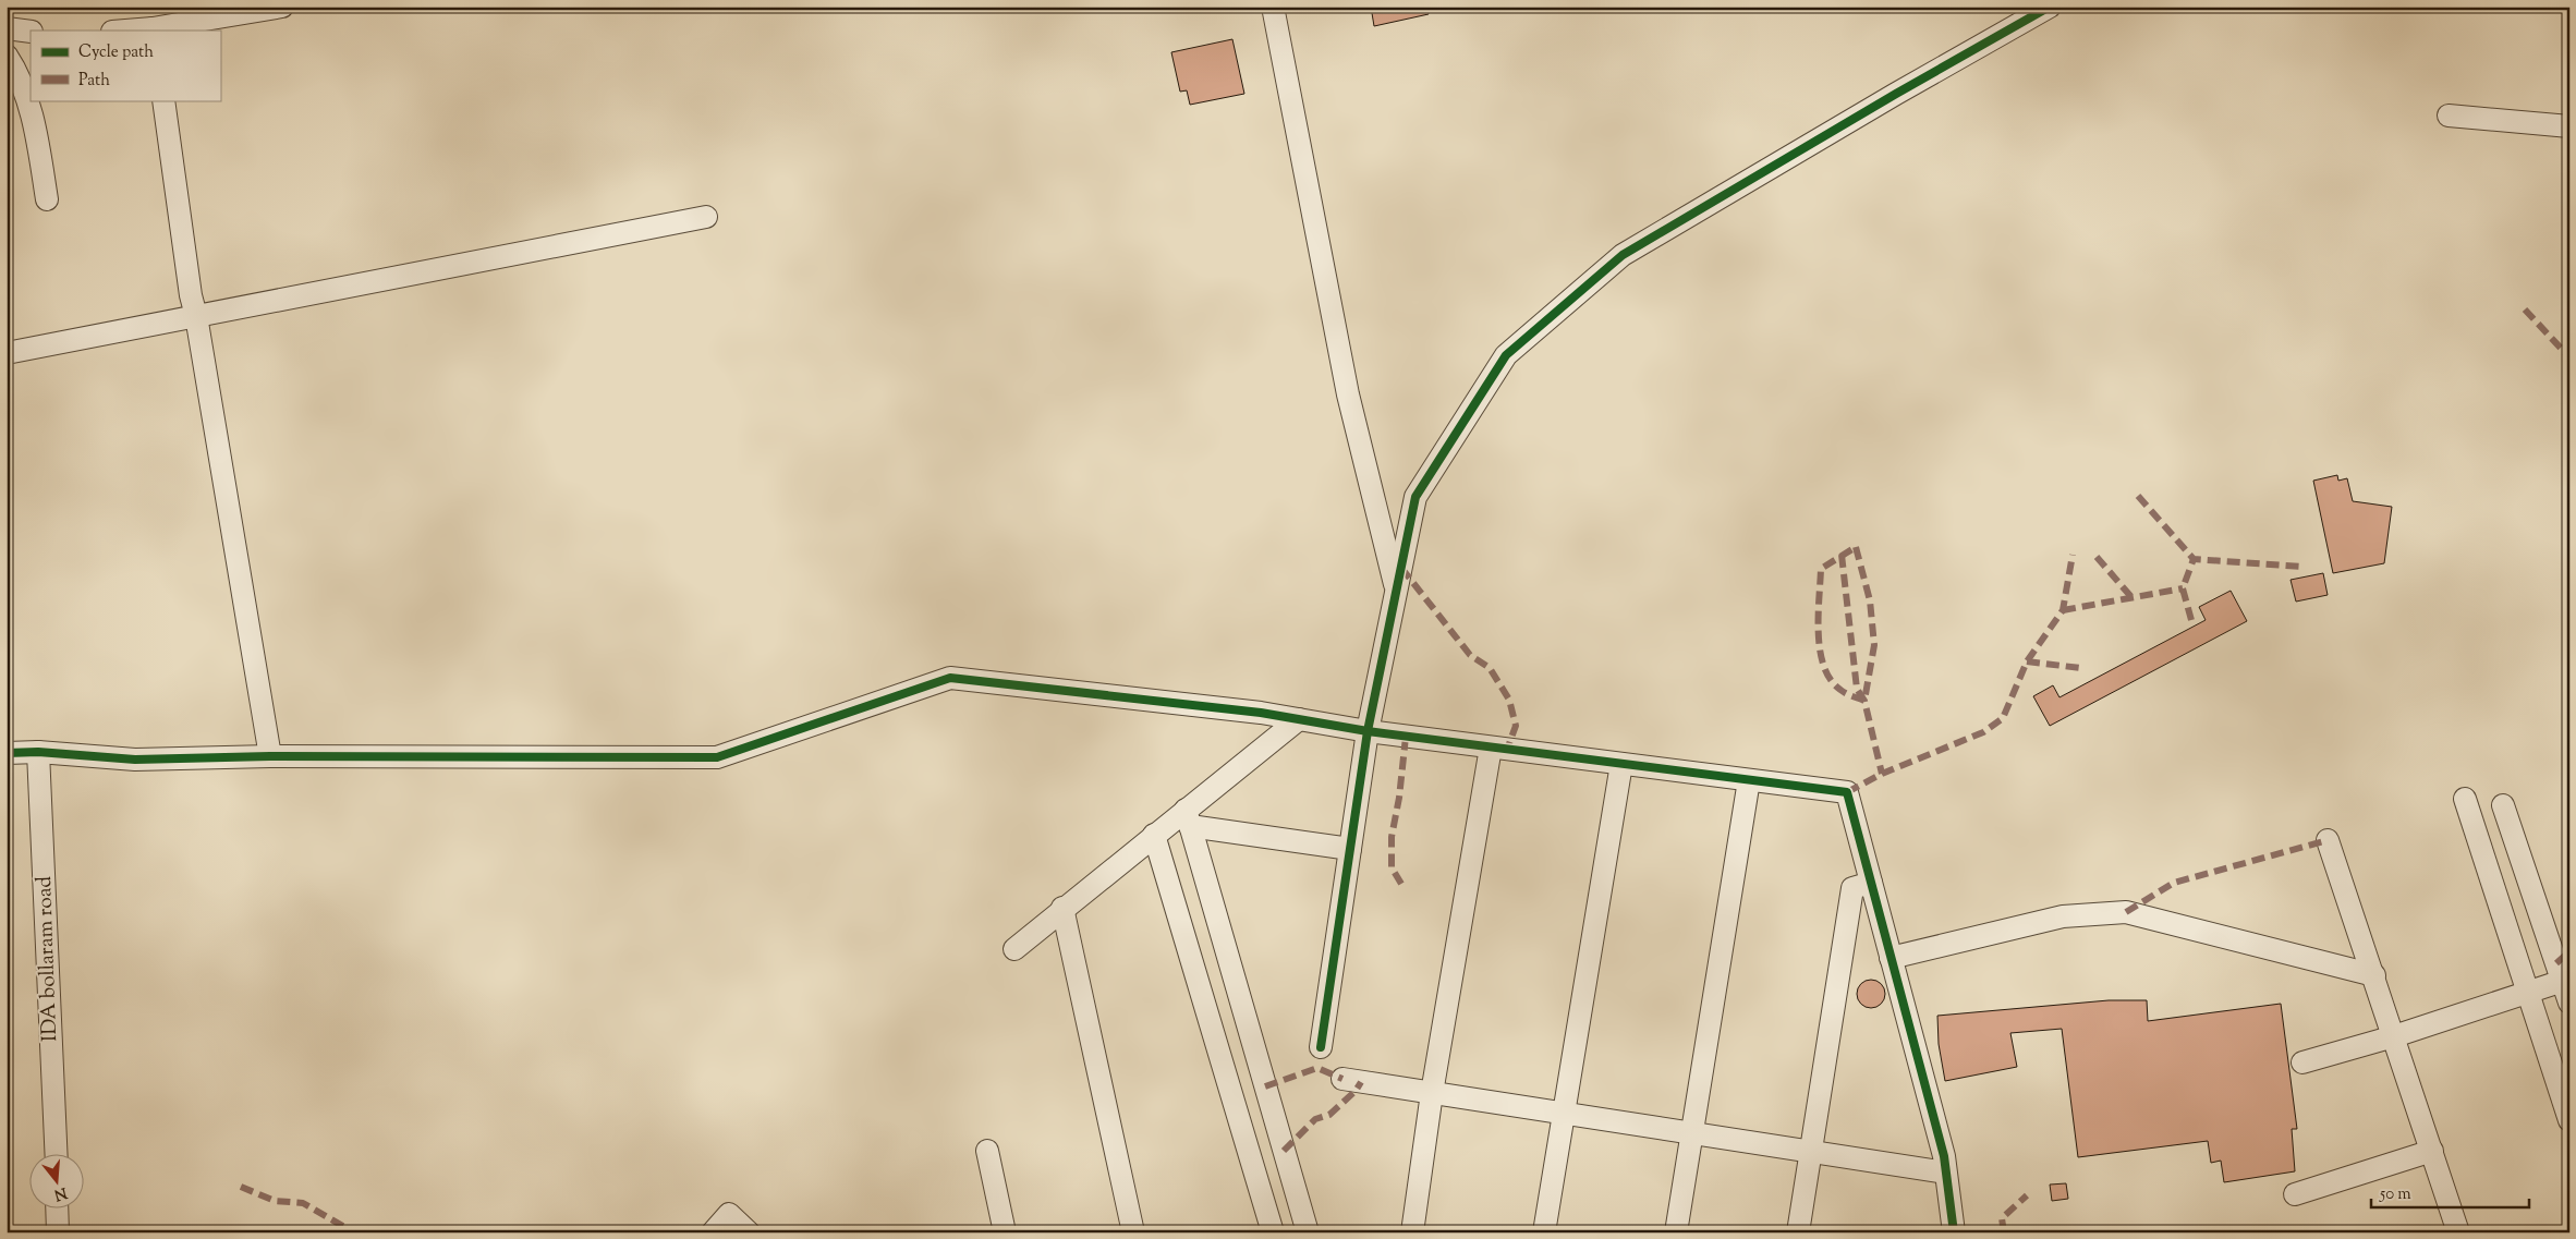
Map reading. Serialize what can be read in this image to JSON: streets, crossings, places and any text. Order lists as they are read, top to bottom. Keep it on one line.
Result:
{"streets":{"street":["IDA bollaram road"]},"legend":["Cycle path","Path"],"scale_bar":"50 m","north":"bottom"}
